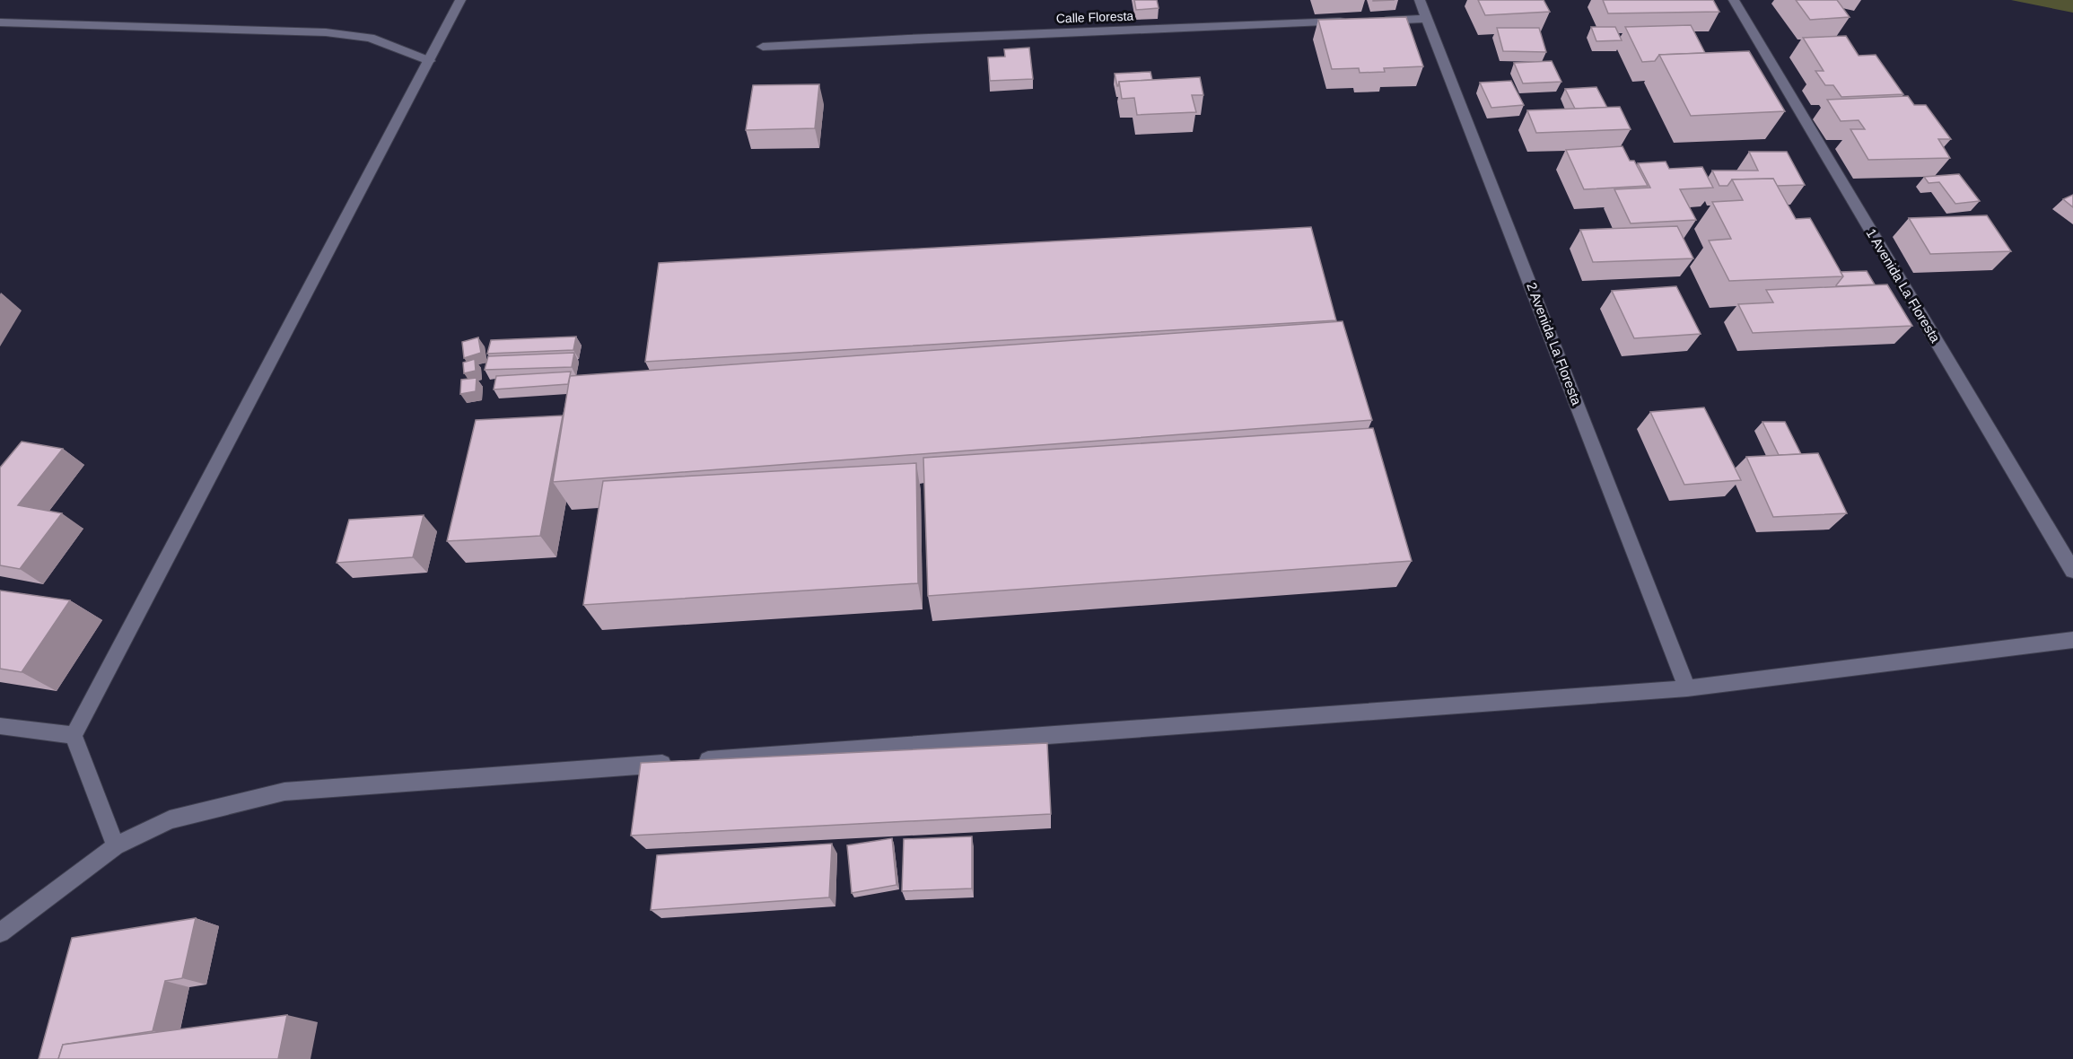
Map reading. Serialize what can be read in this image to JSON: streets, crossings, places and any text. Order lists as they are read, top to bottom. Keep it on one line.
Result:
{"streets":{"street":["Calle Floresta","1 Avenida La Floresta","2 Avenida La Floresta"]}}
